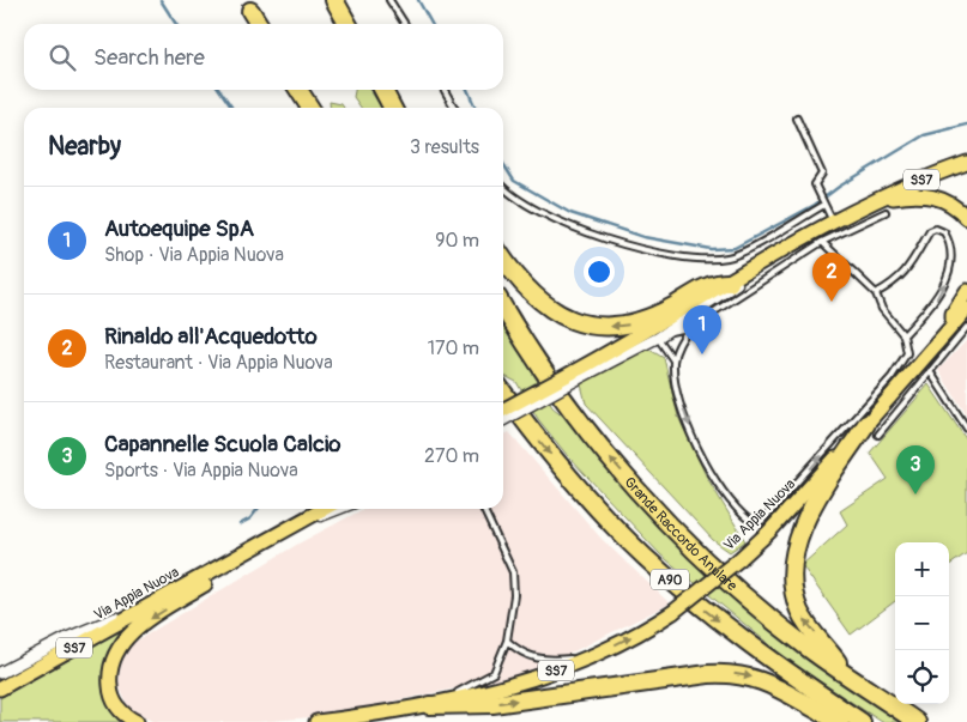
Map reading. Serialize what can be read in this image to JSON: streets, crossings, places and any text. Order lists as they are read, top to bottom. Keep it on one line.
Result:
{"streets":{"highway":["Grande Raccordo Anulare","A90"],"main road":["SS7","Via Appia Nuova"]},"page":{"search":"Search here","heading":["Nearby","3 results"],"list":[{"mark":"1","name":"Autoequipe SpA","note":"Shop · Via Appia Nuova","value":"90 m"},{"mark":"2","name":"Rinaldo all'Acquedotto","note":"Restaurant · Via Appia Nuova","value":"170 m"},{"mark":"3","name":"Capannelle Scuola Calcio","note":"Sports · Via Appia Nuova","value":"270 m"}],"pins":["2","1","3"],"map_buttons":["+","−"]}}
